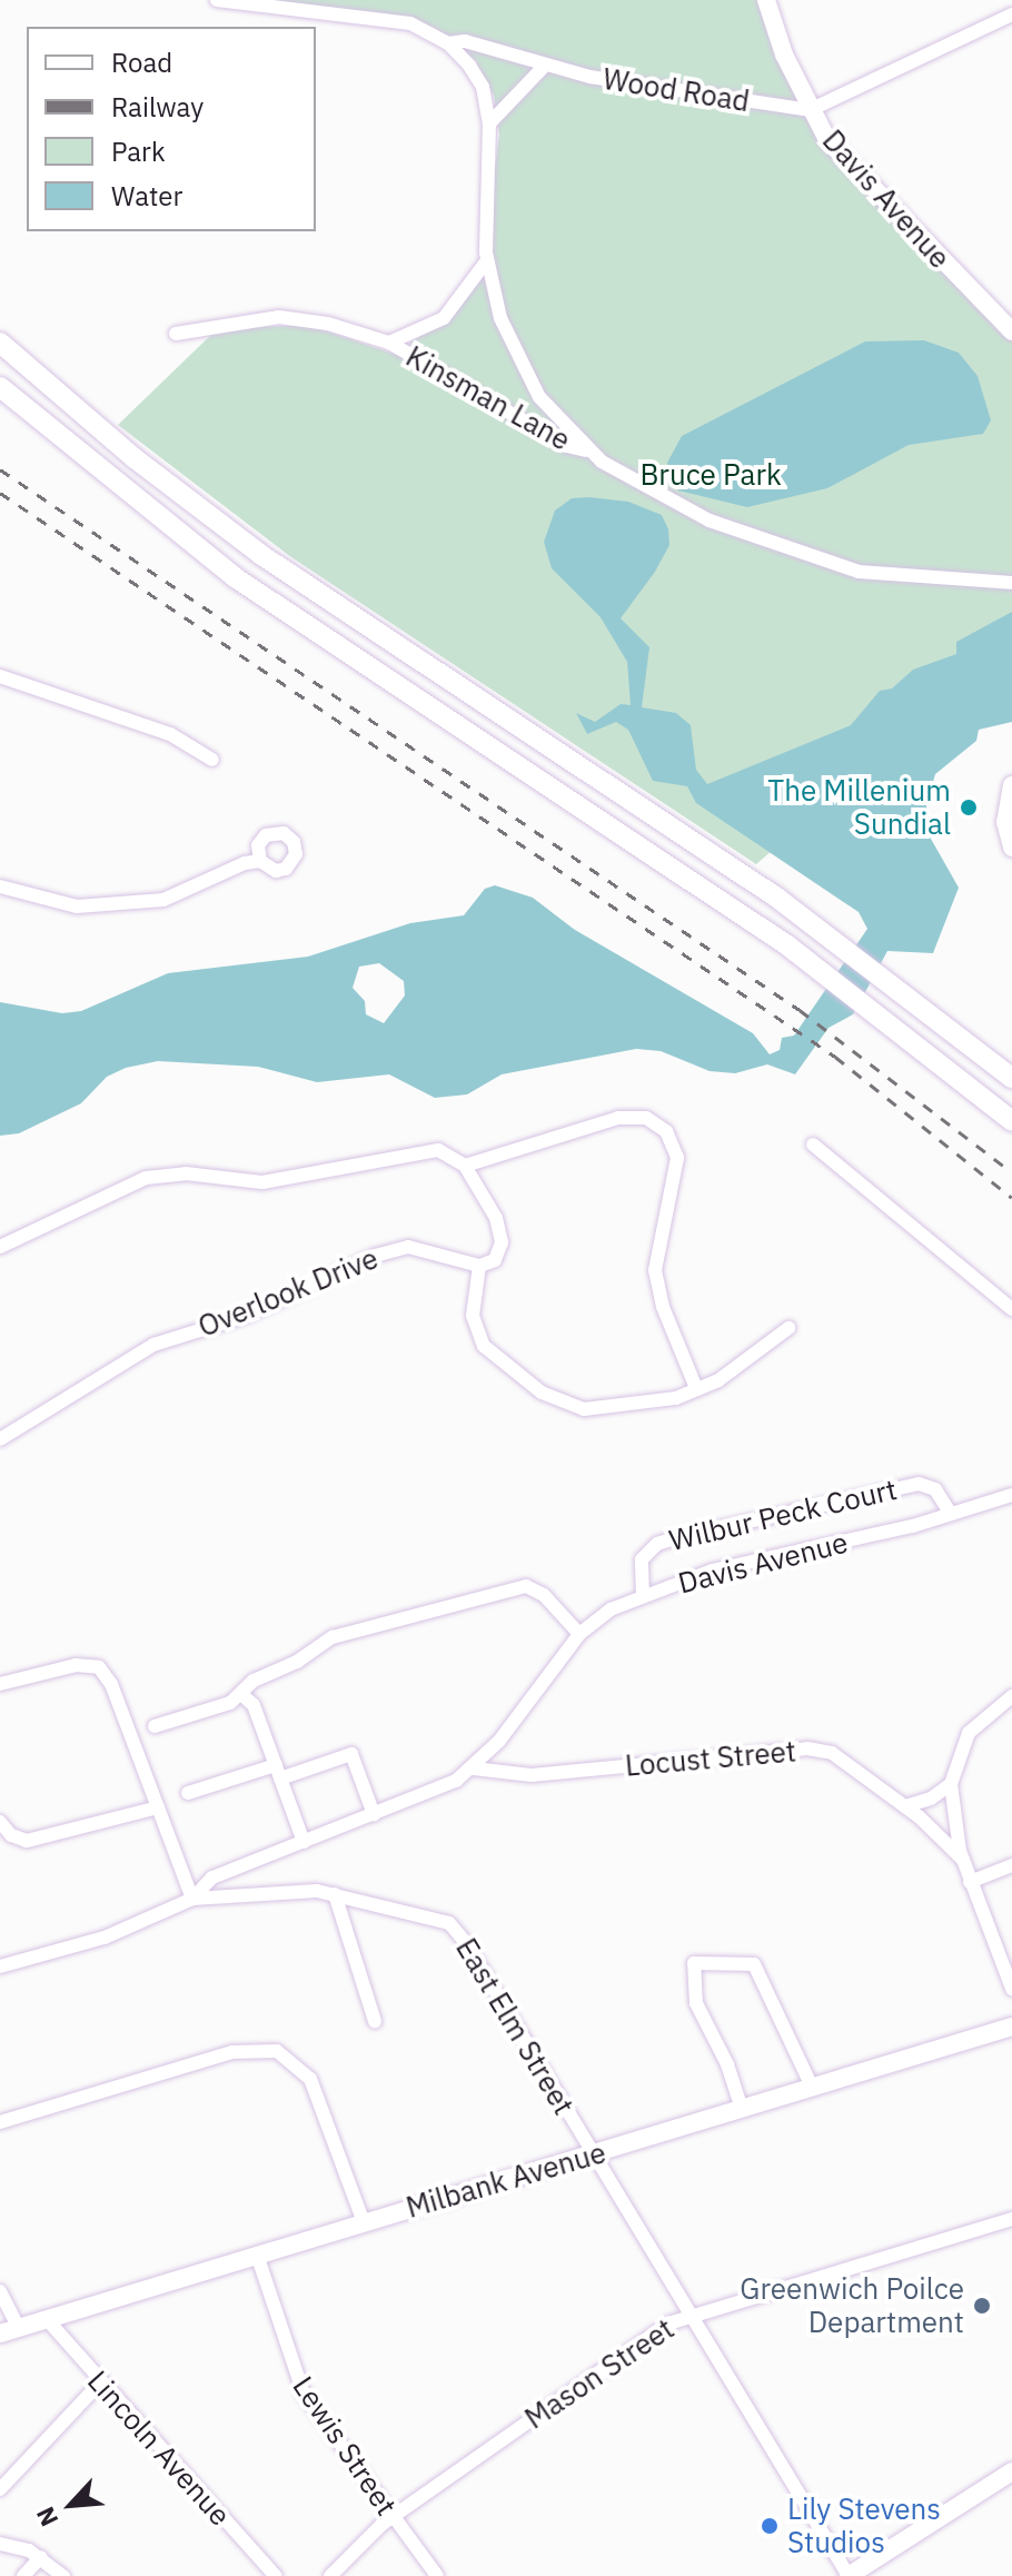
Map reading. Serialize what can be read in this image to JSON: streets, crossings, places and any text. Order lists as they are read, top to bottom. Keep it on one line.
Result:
{"streets":{"main road":["Davis Avenue","Milbank Avenue"],"street":["Wood Road","Kinsman Lane","Overlook Drive","Wilbur Peck Court","Locust Street","East Elm Street","Mason Street","Lewis Street","Lincoln Avenue"]},"crossings":[["Wood Road","Davis Avenue"],["Davis Avenue","Wilbur Peck Court"],["Davis Avenue","Locust Street"],["Davis Avenue","East Elm Street"],["East Elm Street","Milbank Avenue"],["East Elm Street","Mason Street"],["Milbank Avenue","Lewis Street"],["Milbank Avenue","Lincoln Avenue"],["Mason Street","Lewis Street"]],"parks":["Bruce Park"],"places":["The Millenium Sundial","Greenwich Poilce Department","Lily Stevens Studios"],"legend":["Road","Railway","Park","Water"],"north":"bottom left"}
